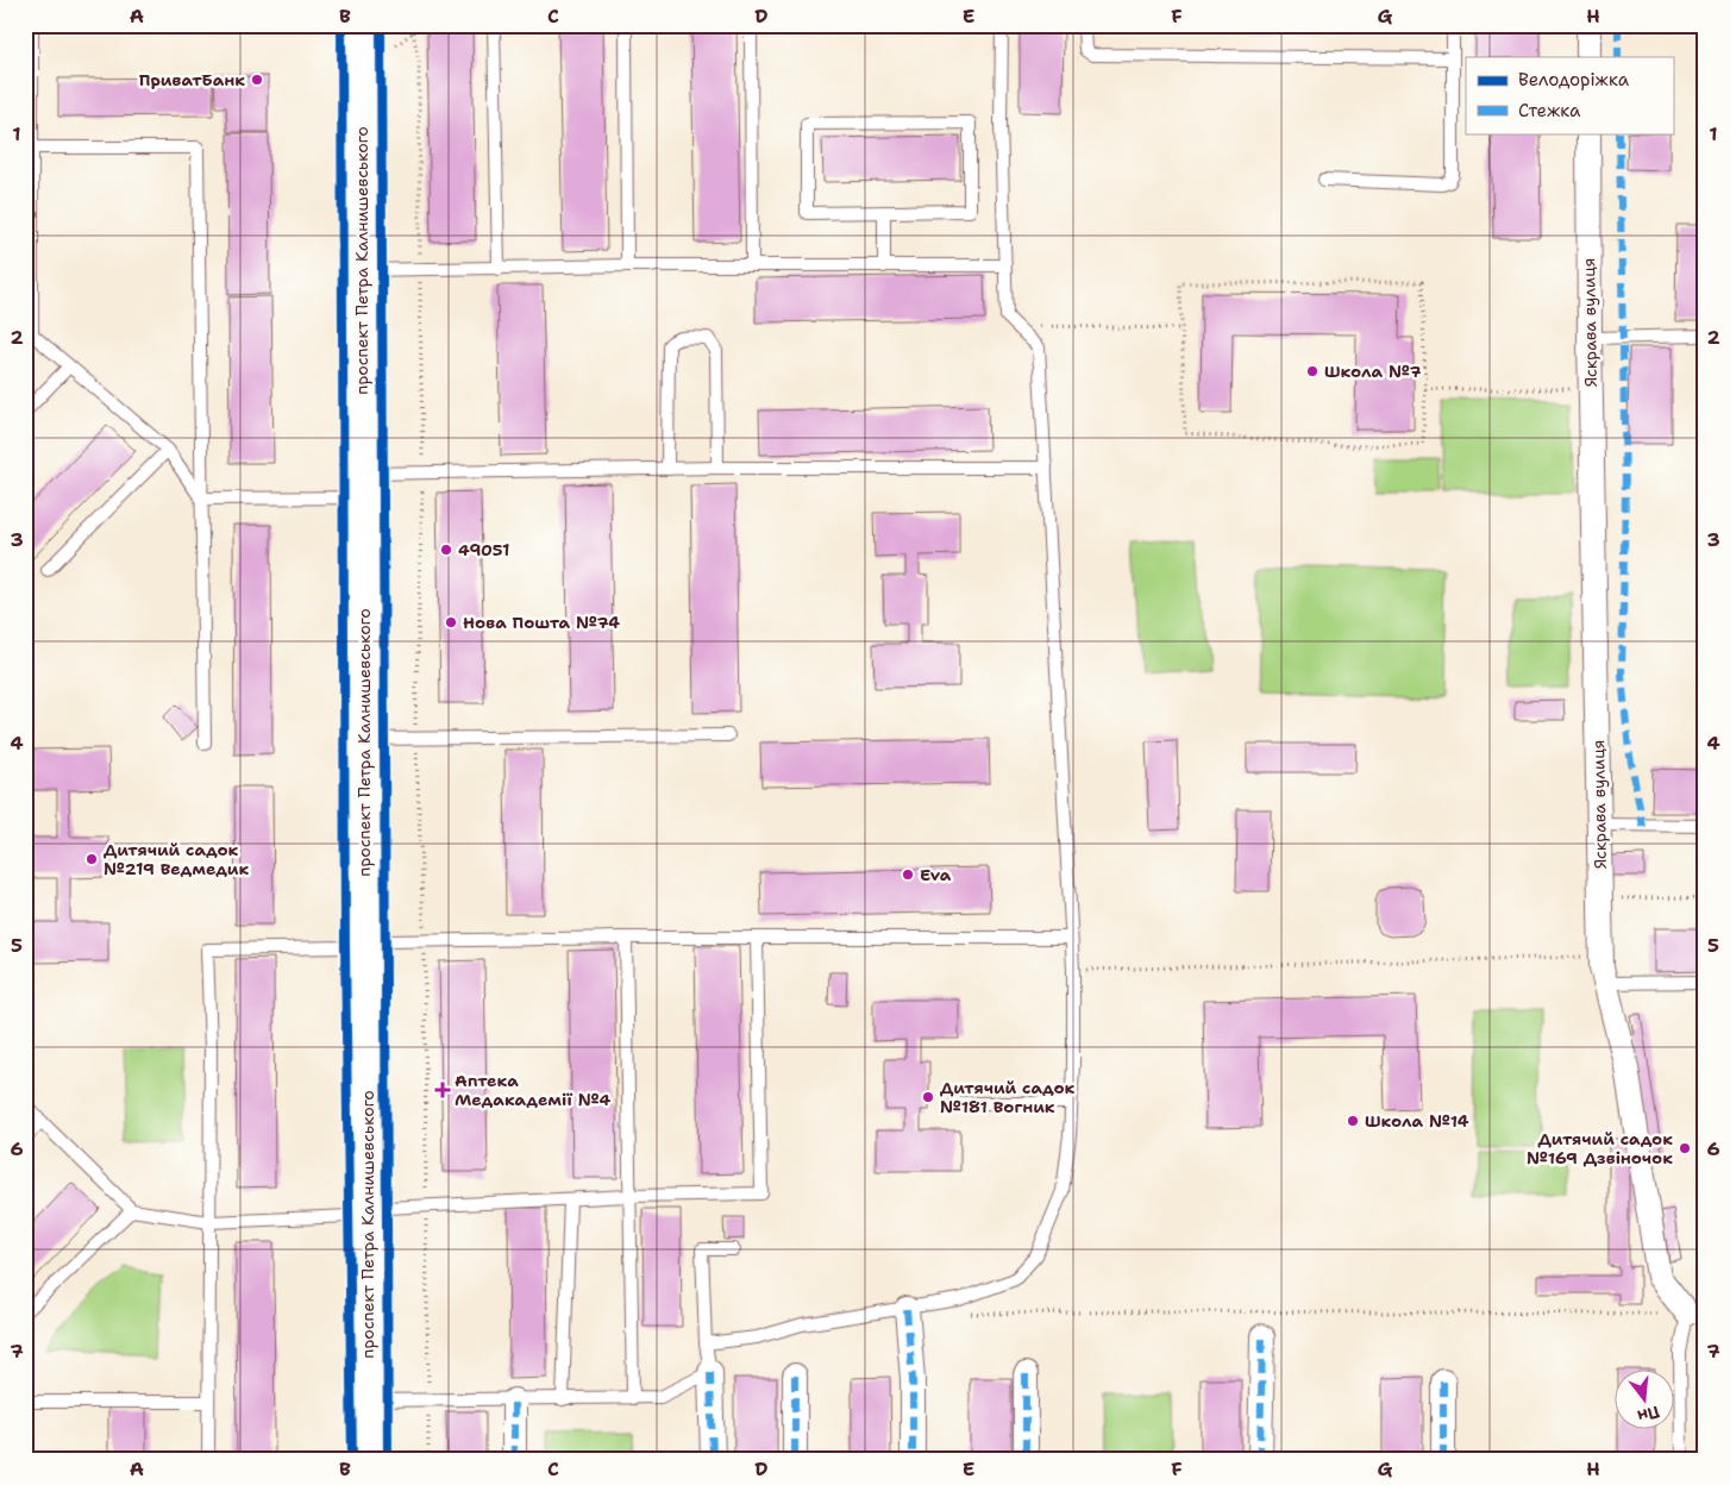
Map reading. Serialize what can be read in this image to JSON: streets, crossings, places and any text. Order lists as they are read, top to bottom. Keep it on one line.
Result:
{"streets":{"street":["проспект Петра Калнишевського","Яскрава вулиця"]},"places":{"other":["ПриватБанк","Школа №7","49051","Нова Пошта №74","Дитячий садок №219 Ведмедик","Eva","Дитячий садок №181 Вогник","Школа №14","Дитячий садок №169 Дзвіночок"],"health":["Аптека Медакадемії №4"]},"legend":["Велодоріжка","Стежка"],"north":"bottom","grid":{"columns":["A","B","C","D","E","F","G","H"],"rows":["1","2","3","4","5","6","7"]}}
